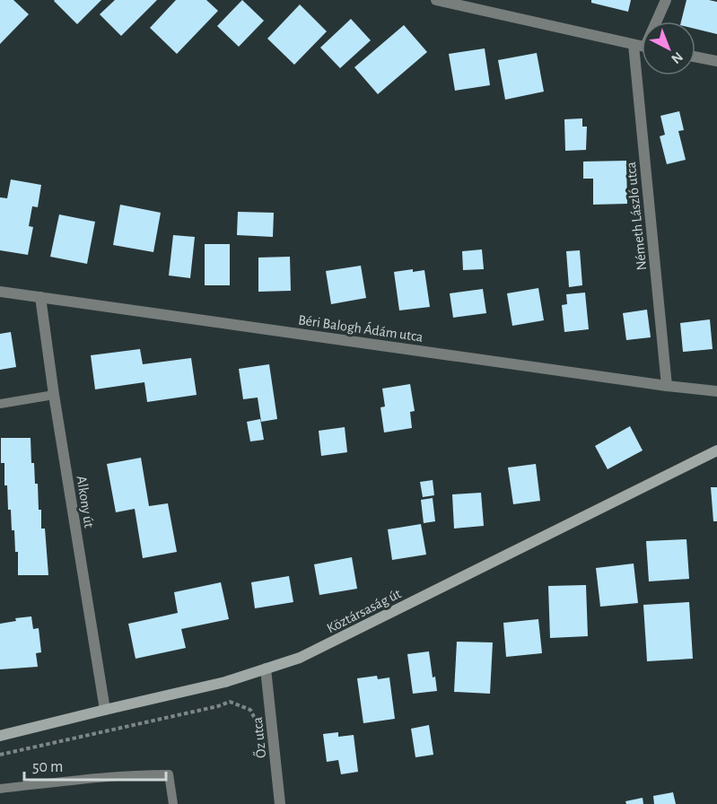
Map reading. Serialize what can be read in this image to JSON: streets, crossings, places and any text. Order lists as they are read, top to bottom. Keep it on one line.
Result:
{"streets":{"main road":["Köztársaság út"],"street":["Németh László utca","Béri Balogh Ádám utca","Alkony út","Őz utca"]},"crossings":[["Németh László utca","Béri Balogh Ádám utca"],["Béri Balogh Ádám utca","Alkony út"],["Alkony út","Köztársaság út"],["Köztársaság út","Őz utca"]],"scale_bar":"50 m","north":"bottom right"}
